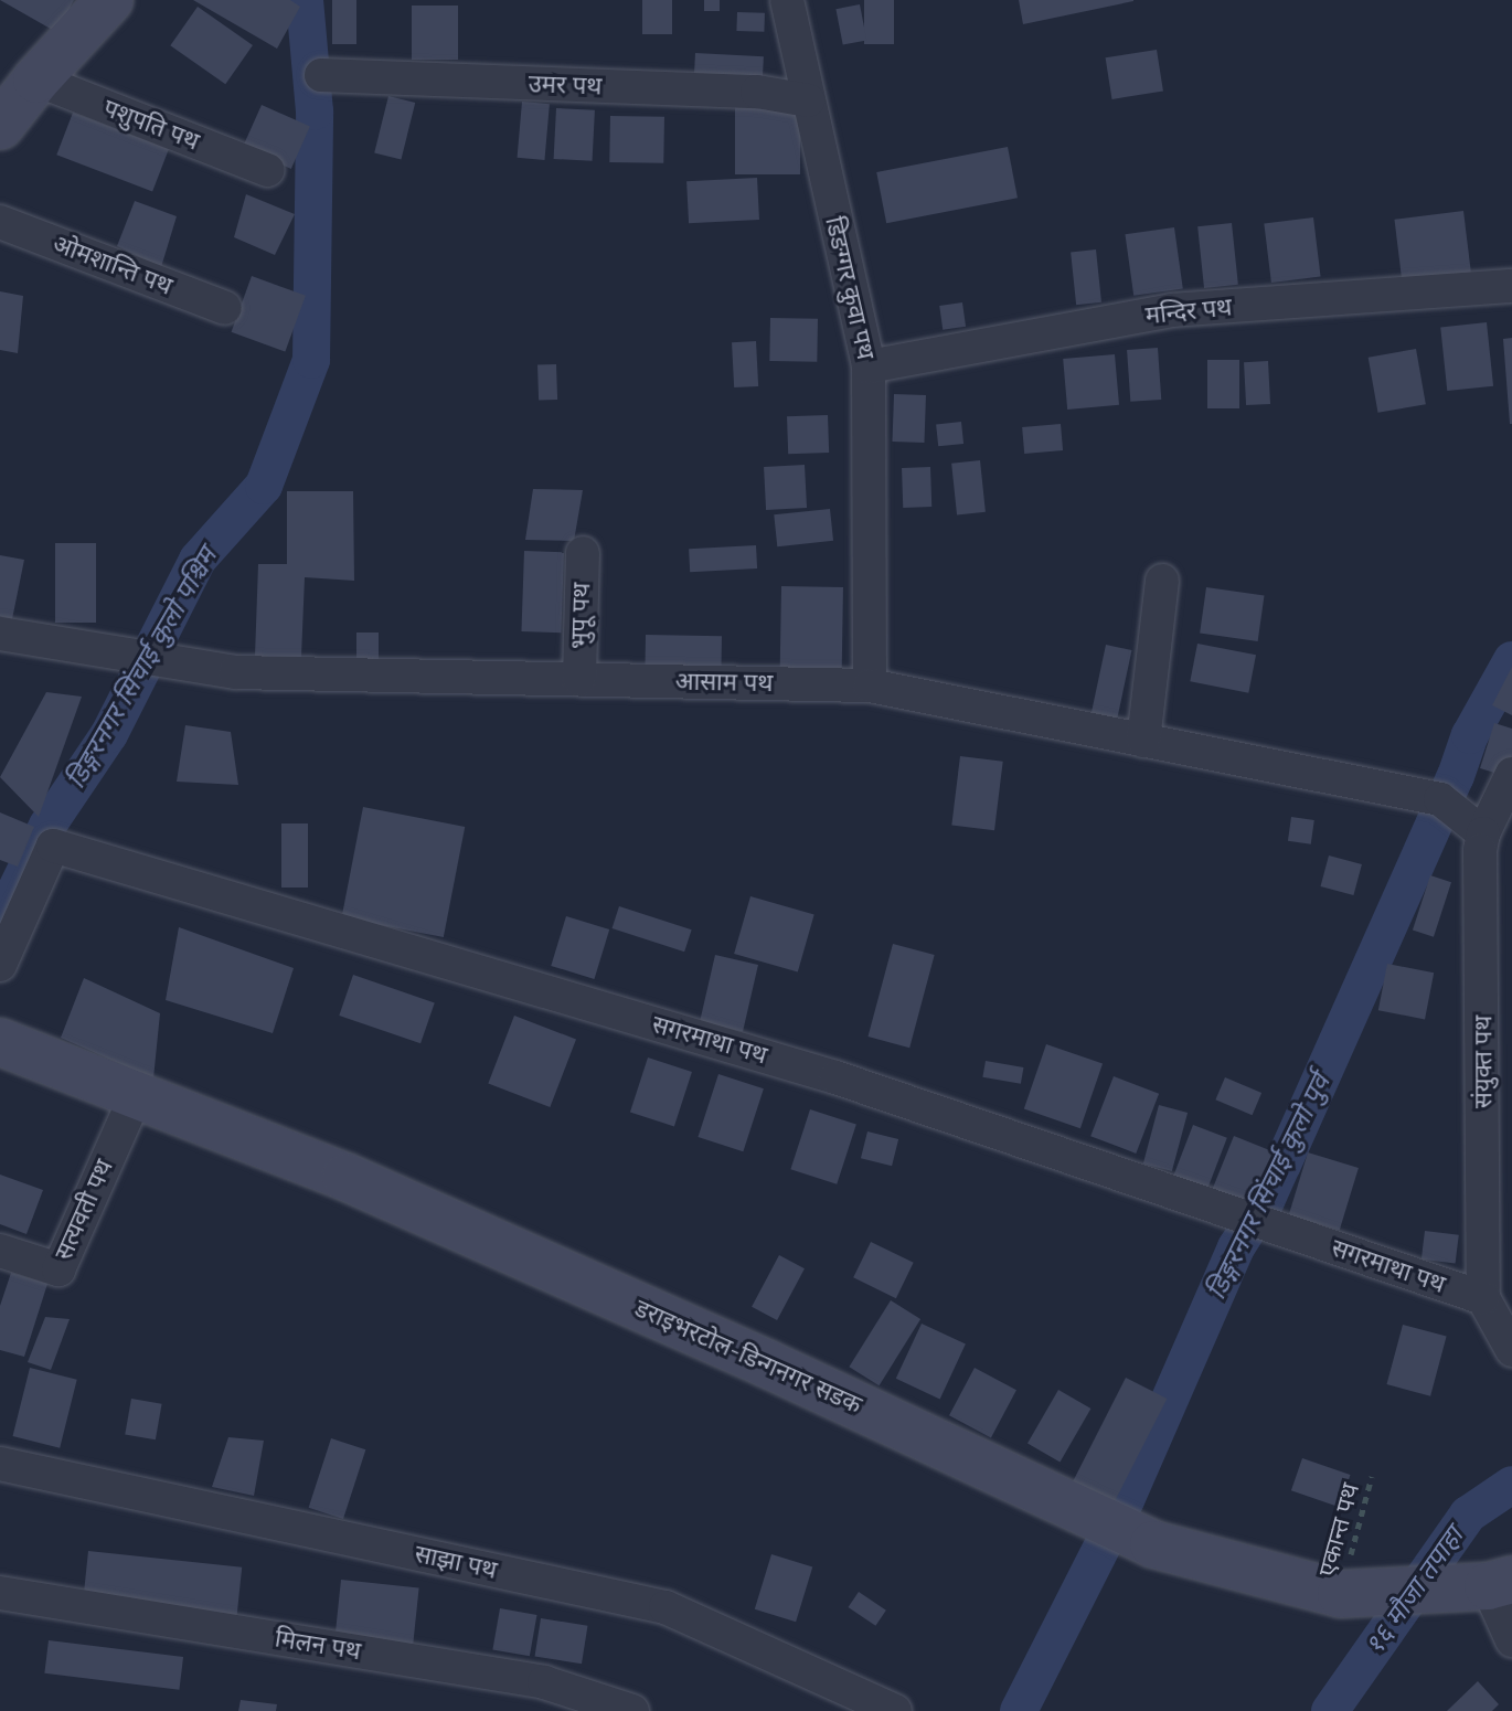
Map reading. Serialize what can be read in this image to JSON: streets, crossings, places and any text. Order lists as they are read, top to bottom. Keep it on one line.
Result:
{"streets":{"street":["उमर पथ","पशुपति पथ","ओमशान्ति पथ","डिङग्गर कुवा पथ","मन्दिर पथ","भुपू पथ","आसाम पथ","सगरमाथा पथ","संयुक्त पथ","सत्यवती पथ","डराइभरटोल-डिन्गनगर सडक","साझा पथ","मिलन पथ"],"path":["एकान्त पथ"]},"crossings":[["उमर पथ","डिङग्गर कुवा पथ"],["डिङग्गर कुवा पथ","मन्दिर पथ"],["डिङग्गर कुवा पथ","आसाम पथ"],["भुपू पथ","आसाम पथ"],["आसाम पथ","संयुक्त पथ"],["सगरमाथा पथ","संयुक्त पथ"],["सत्यवती पथ","डराइभरटोल-डिन्गनगर सडक"],["डराइभरटोल-डिन्गनगर सडक","एकान्त पथ"]],"water":["डिङ्गरनगर सिंचाई कुलो पश्चिम","डिङ्गरनगर सिंचाई कुलो पुर्व","१६ मौजा तपाहा"]}
